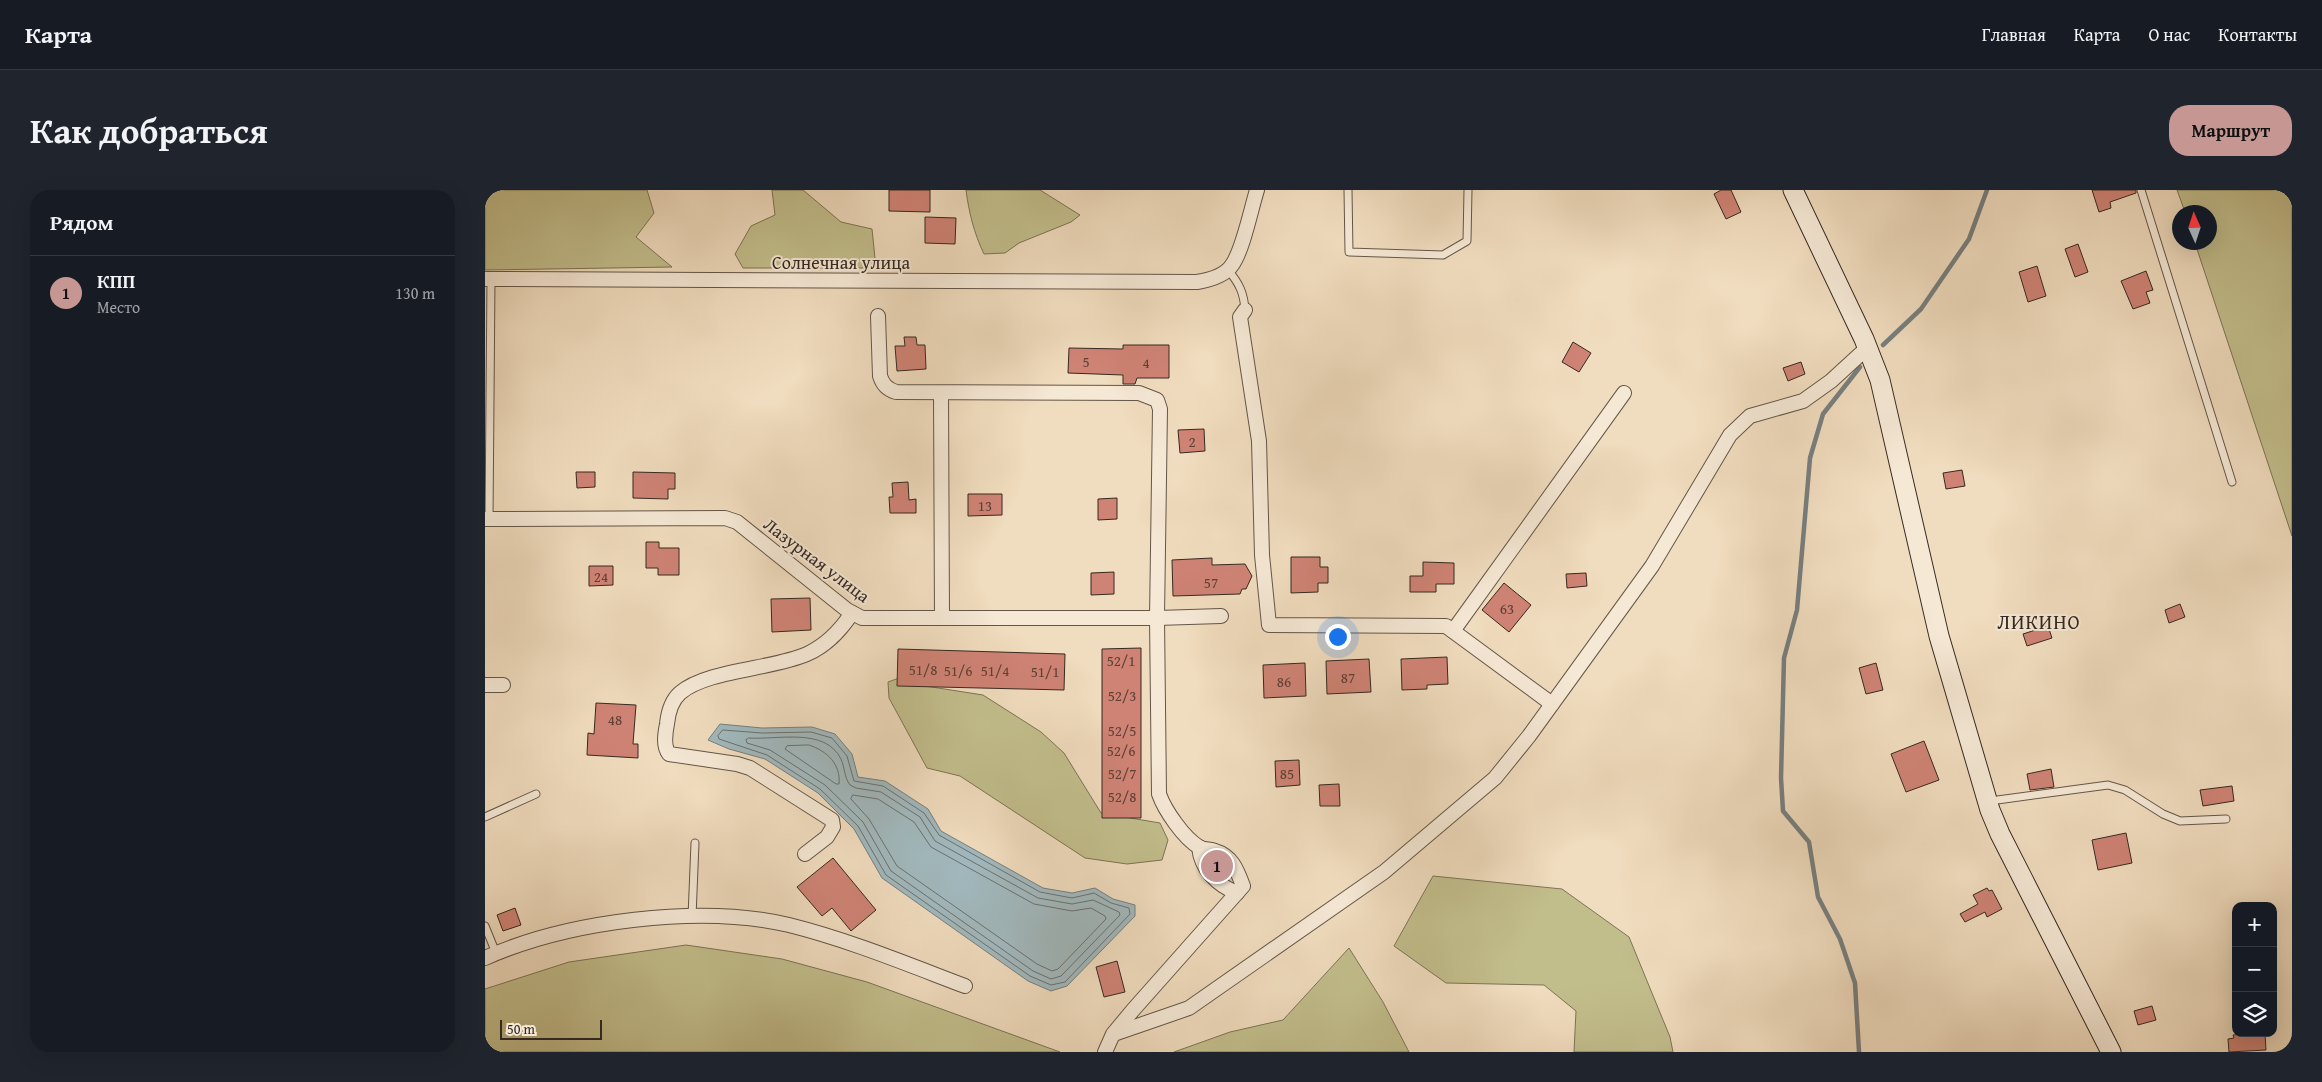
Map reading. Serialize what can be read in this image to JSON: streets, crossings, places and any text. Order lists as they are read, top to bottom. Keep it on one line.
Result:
{"streets":{"street":["Солнечная улица","Лазурная улица"]},"districts":["ЛИКИНО"],"house_numbers":["5","4","2","13","24","57","63","52/1","51/8","51/6","51/4","51/1","87","86","52/3","48","52/5","52/6","52/7","85","52/8"],"scale_bar":"50 m","north":"top","page":{"header":"Карта","nav":["Главная","Карта","О нас","Контакты"],"title":"Как добраться","buttons":"Маршрут","heading":"Рядом","list":[{"mark":"1","name":"КПП","note":"Место","value":"130 m"}],"pins":"1","map_buttons":["+","−"],"scale":"50 m"}}
